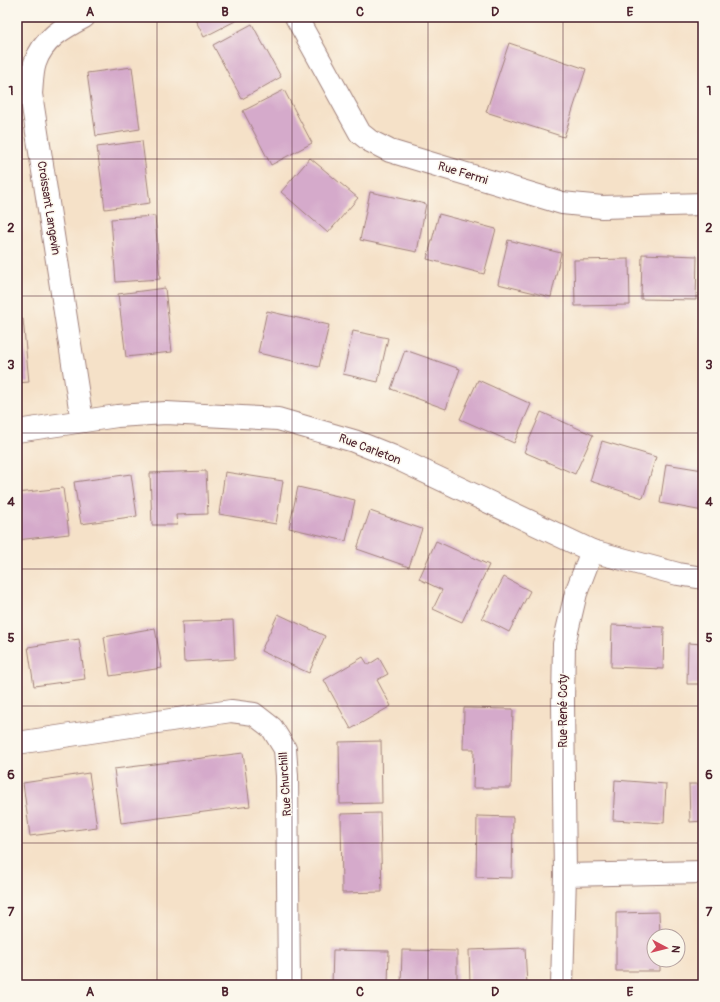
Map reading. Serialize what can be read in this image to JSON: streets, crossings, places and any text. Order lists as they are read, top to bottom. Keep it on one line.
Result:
{"streets":{"street":["Rue Fermi","Croissant Langevin","Rue Carleton","Rue René Coty","Rue Churchill"]},"crossings":[["Croissant Langevin","Rue Carleton"],["Rue Carleton","Rue René Coty"]],"north":"right","grid":{"columns":["A","B","C","D","E"],"rows":["1","2","3","4","5","6","7"]}}
